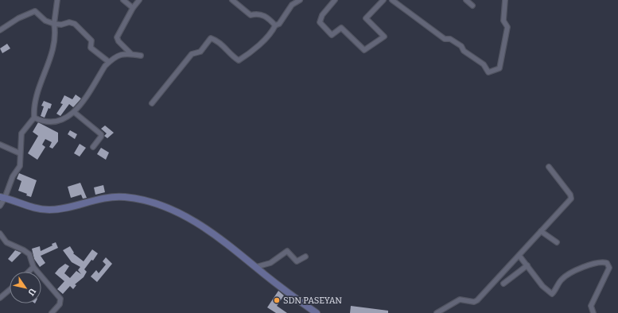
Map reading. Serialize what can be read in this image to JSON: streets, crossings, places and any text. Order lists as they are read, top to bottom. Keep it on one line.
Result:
{"places":["SDN PASEYAN"],"north":"bottom right"}
